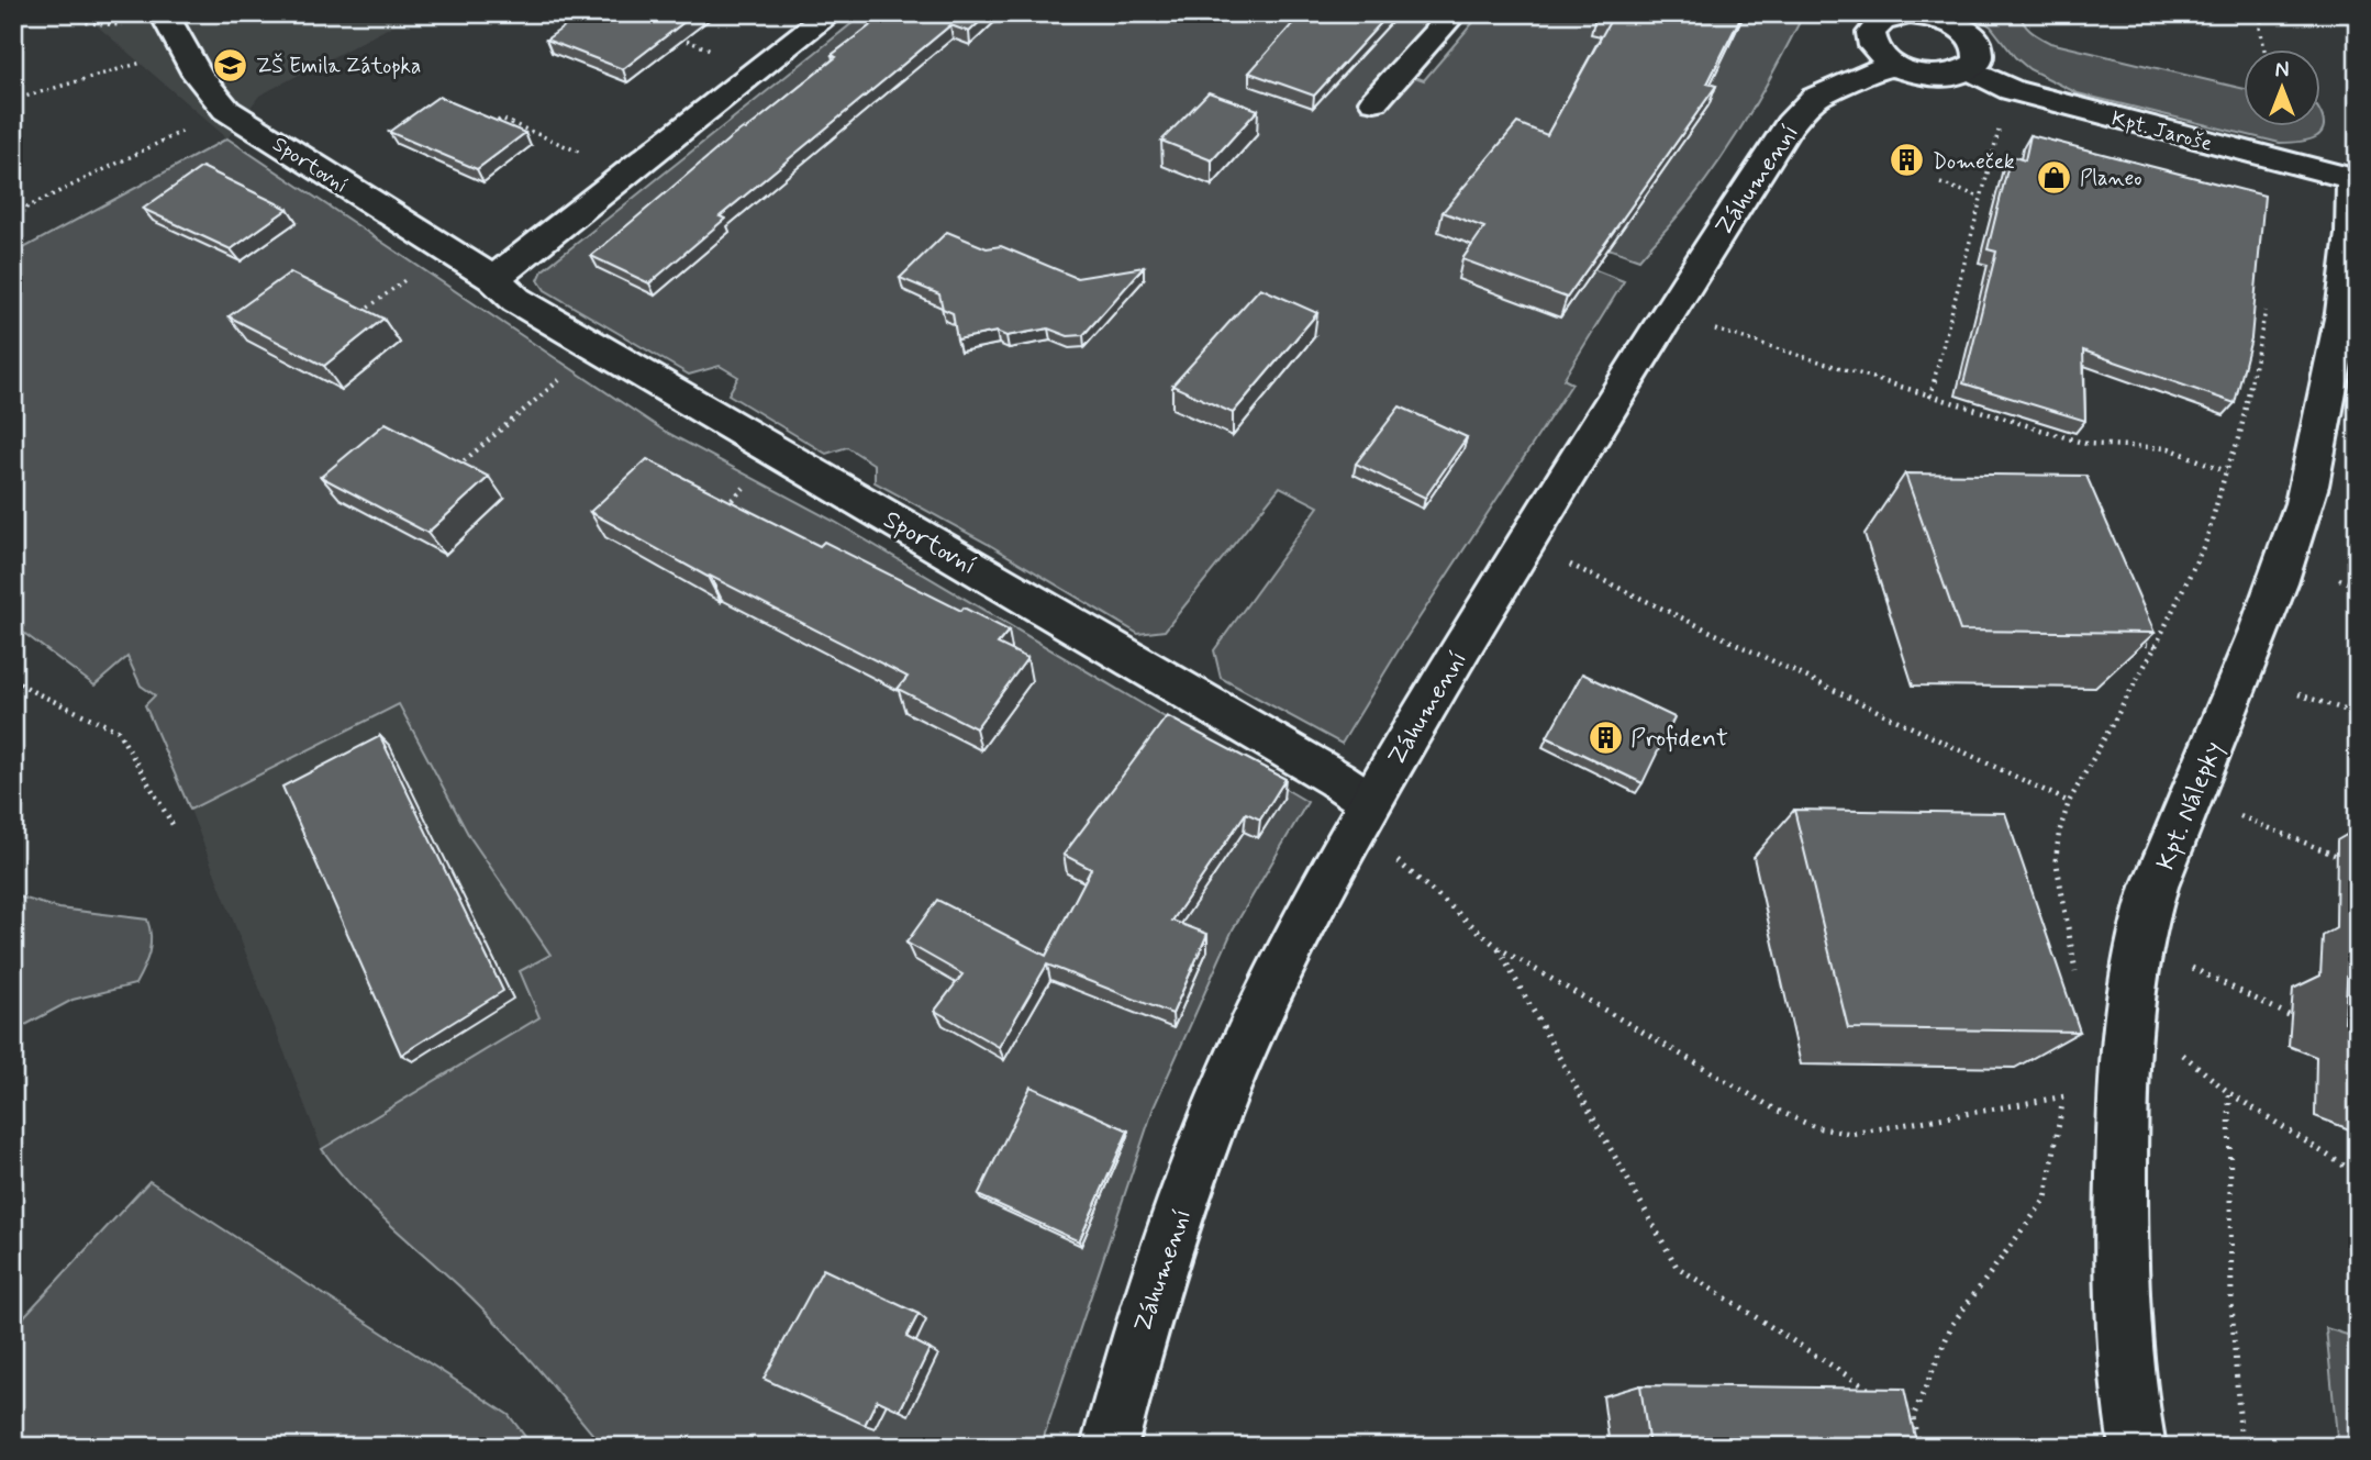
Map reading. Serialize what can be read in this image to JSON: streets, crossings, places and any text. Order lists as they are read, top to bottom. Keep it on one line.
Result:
{"streets":{"street":["Kpt. Jaroše","Sportovní","Záhumenní","Kpt. Nálepky"]},"crossings":[["Kpt. Jaroše","Kpt. Nálepky"],["Sportovní","Záhumenní"]],"places":{"school or university":["ZŠ Emila Zátopka"],"building":["Domeček","Profident"],"shop":["Planeo"]},"north":"top"}
